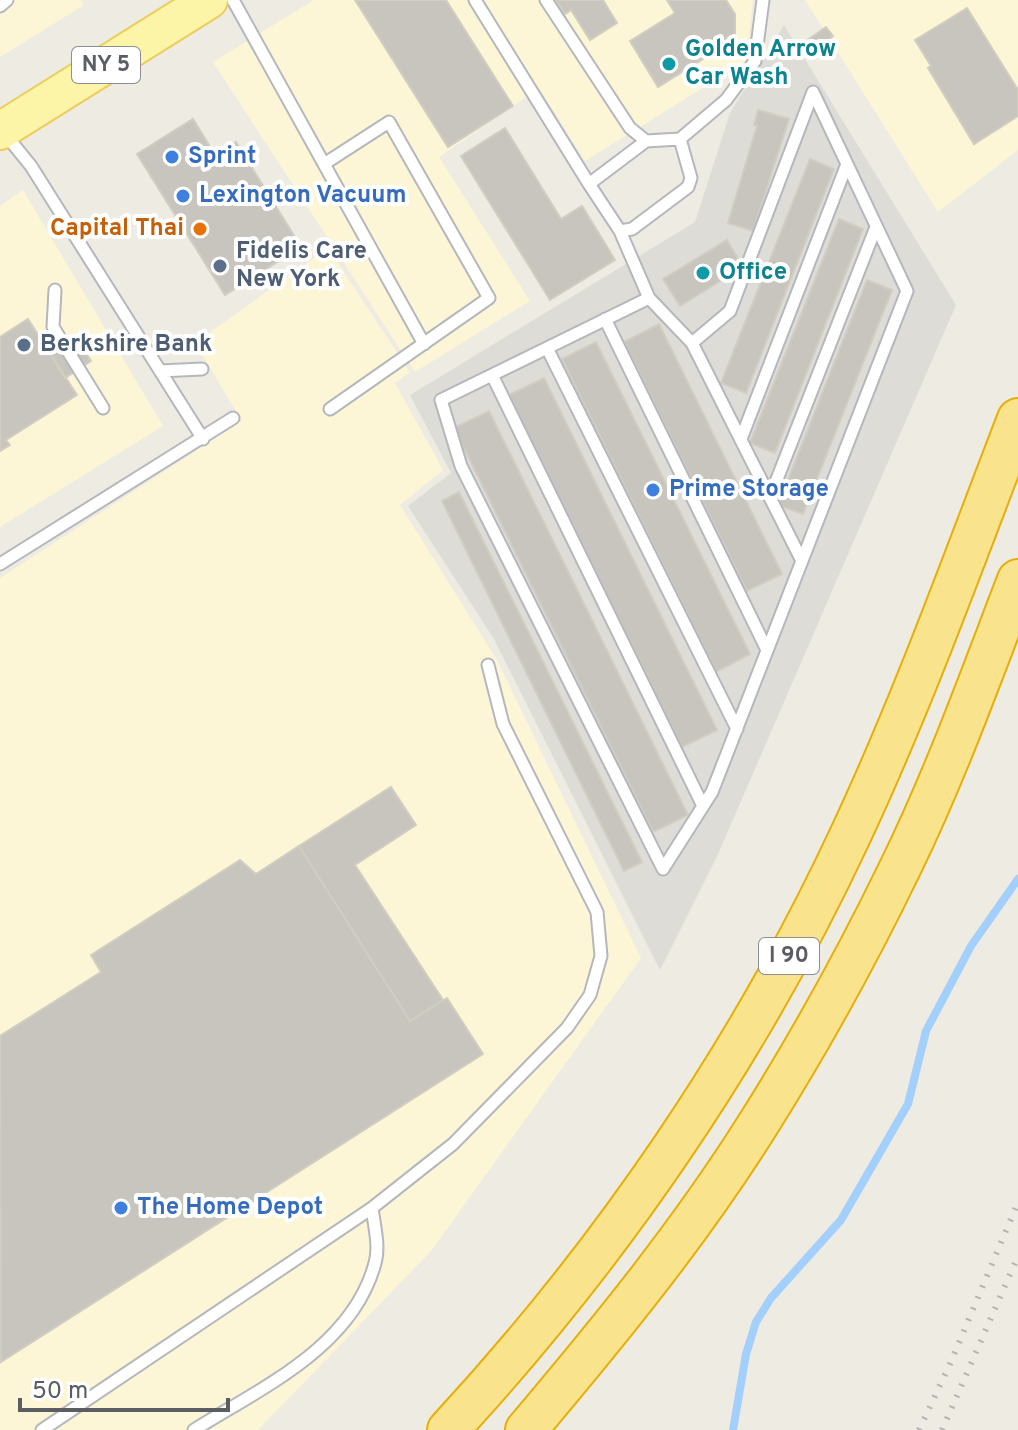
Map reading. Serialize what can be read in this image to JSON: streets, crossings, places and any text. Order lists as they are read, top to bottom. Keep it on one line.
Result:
{"streets":{"highway":["I 90"],"main road":["NY 5"]},"places":["Golden Arrow Car Wash","Sprint","Lexington Vacuum","Capital Thai","Fidelis Care New York","Office","Berkshire Bank","Prime Storage","The Home Depot"],"scale_bar":"50 m"}
